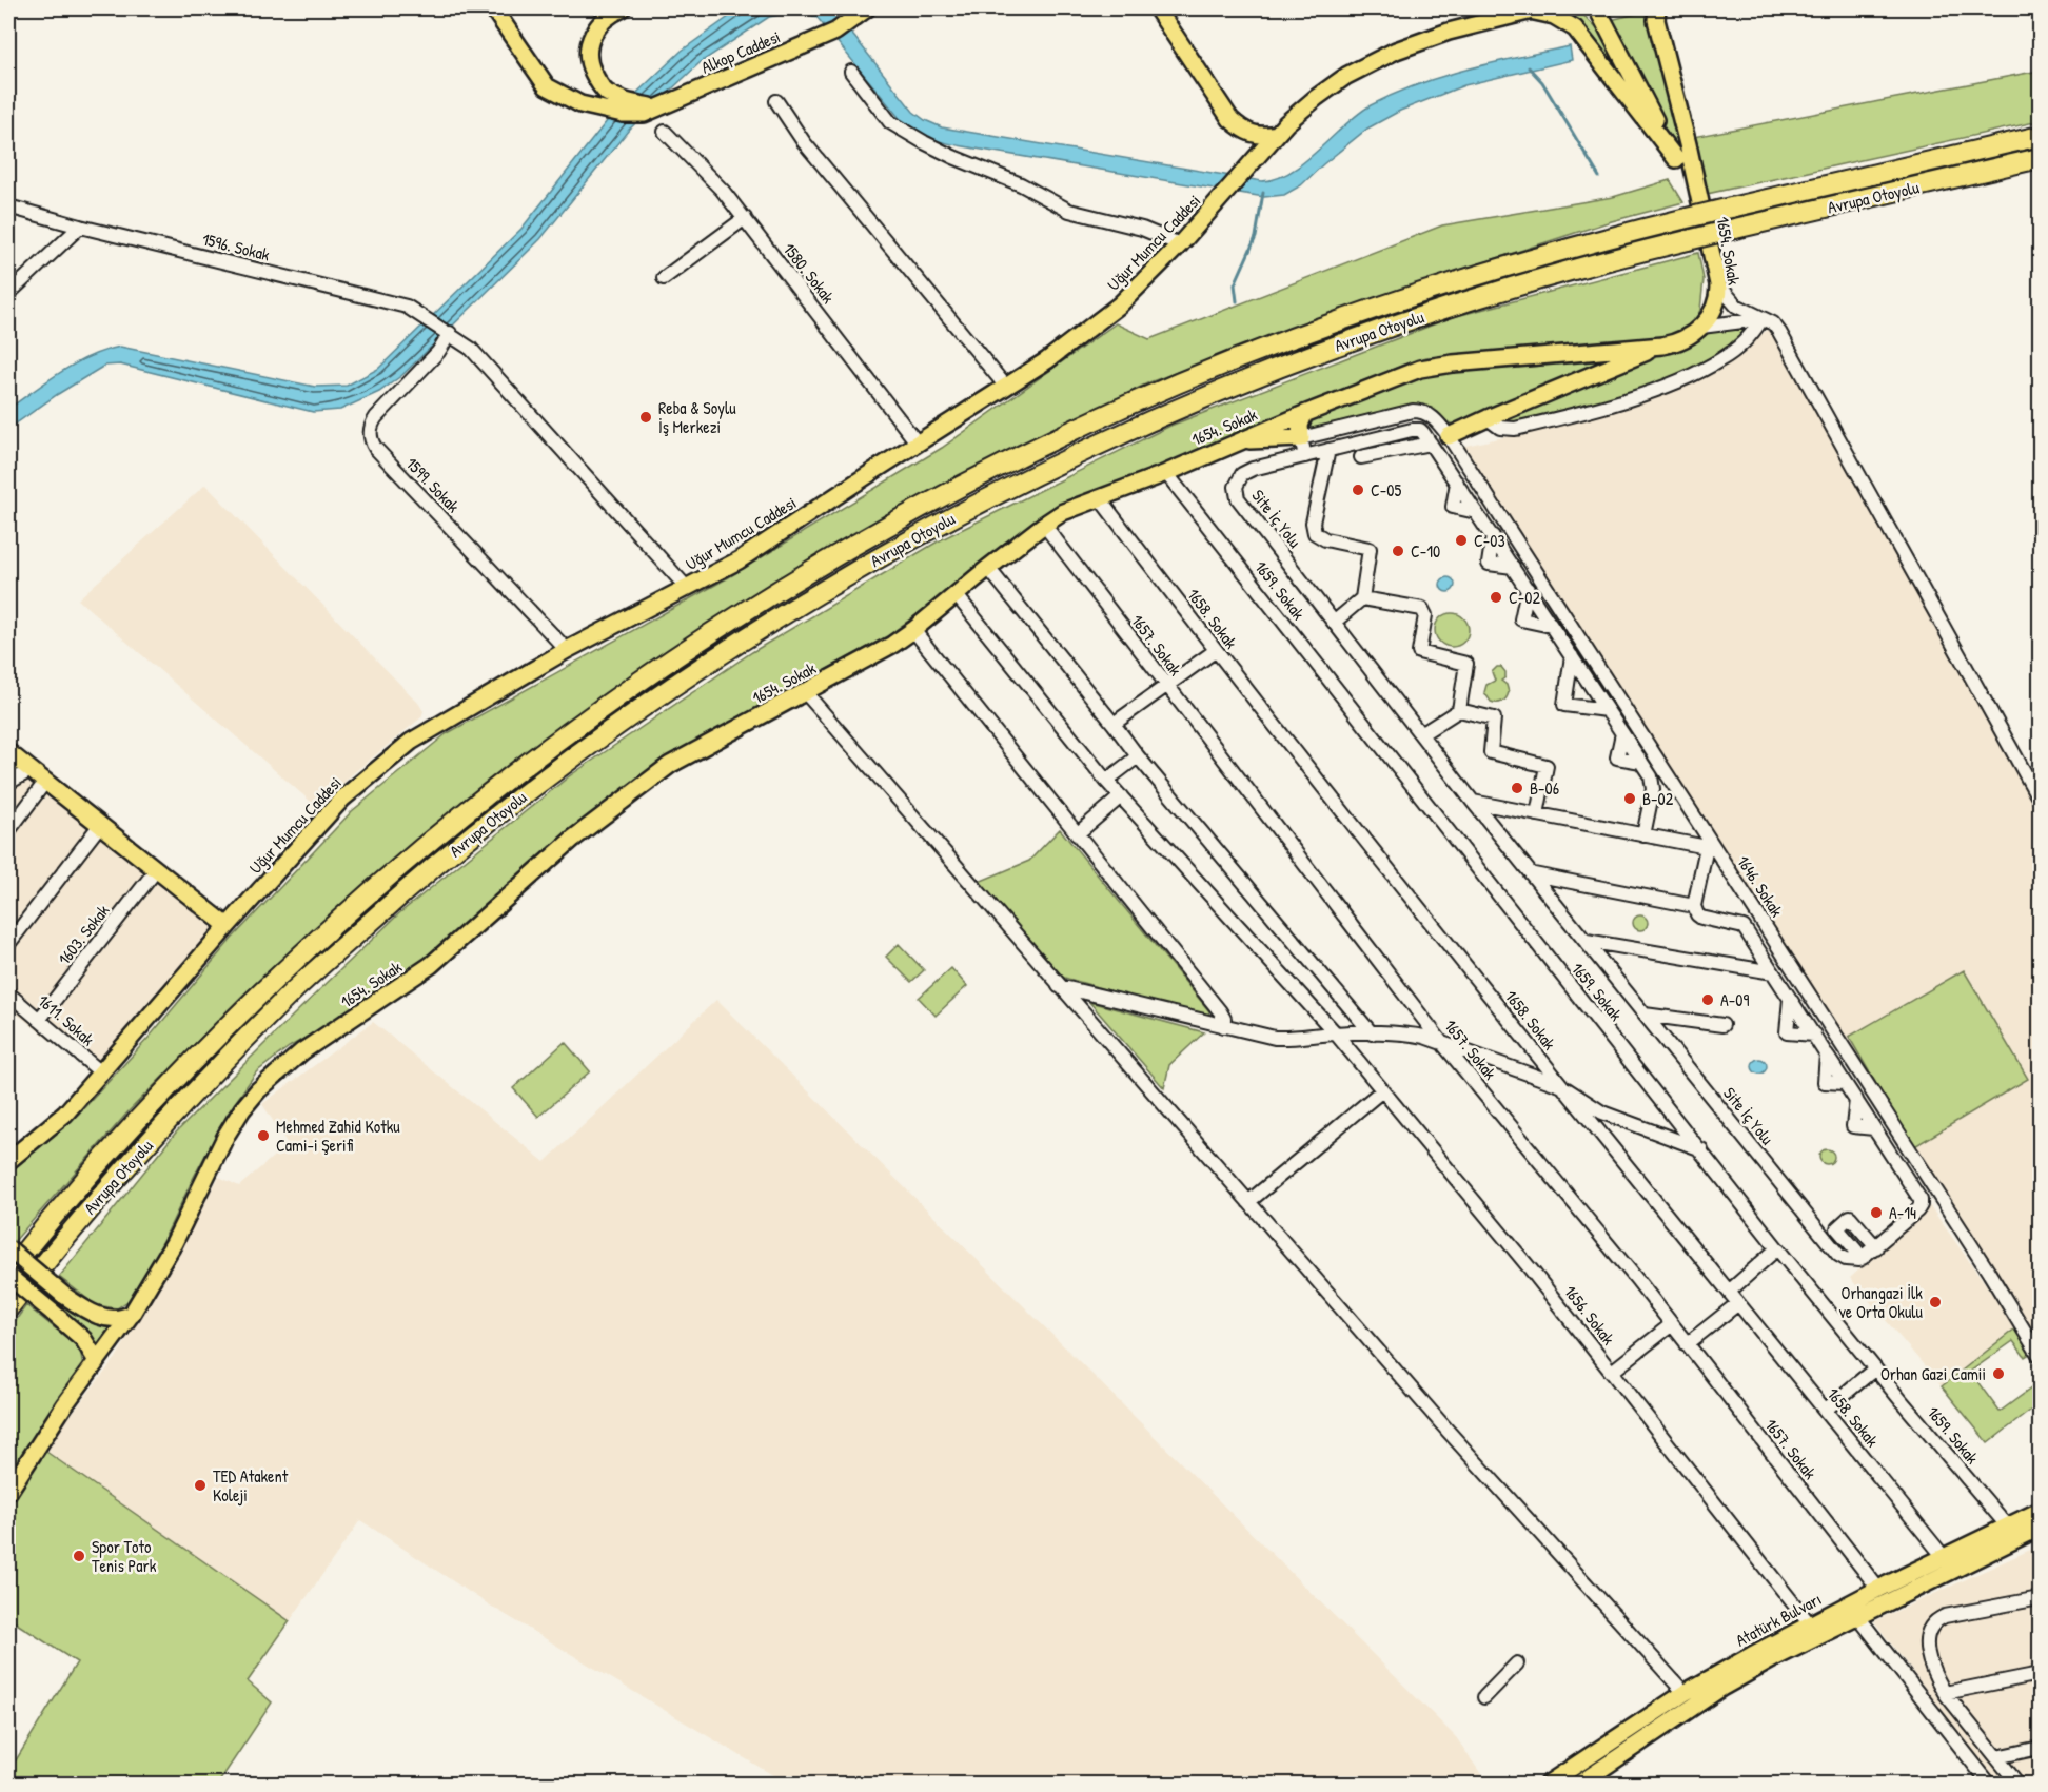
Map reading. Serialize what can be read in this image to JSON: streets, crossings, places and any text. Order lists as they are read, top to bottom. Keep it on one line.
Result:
{"streets":{"highway":["Avrupa Otoyolu"],"main road":["Alkop Caddesi","Uğur Mumcu Caddesi","1654. Sokak","Atatürk Bulvarı"],"street":["1596. Sokak","1580. Sokak","1599. Sokak","Site İç Yolu","1659. Sokak","1658. Sokak","1657. Sokak","1646. Sokak","1603. Sokak","1611. Sokak","1656. Sokak"]},"crossings":[["Uğur Mumcu Caddesi","1596. Sokak"],["Uğur Mumcu Caddesi","1580. Sokak"],["Uğur Mumcu Caddesi","1599. Sokak"],["Uğur Mumcu Caddesi","1611. Sokak"],["1596. Sokak","1599. Sokak"],["1654. Sokak","1659. Sokak"],["1654. Sokak","1658. Sokak"],["1654. Sokak","1657. Sokak"],["1654. Sokak","1656. Sokak"],["1659. Sokak","Atatürk Bulvarı"],["1658. Sokak","Atatürk Bulvarı"],["1657. Sokak","Atatürk Bulvarı"],["1603. Sokak","1611. Sokak"],["1656. Sokak","Atatürk Bulvarı"]],"places":["Reba & Soylu İş Merkezi","C-05","C-03","C-10","C-02","B-06","B-02","A-09","Mehmed Zahid Kotku Cami-i Şerifi","A-14","Orhangazi İlk ve Orta Okulu","Orhan Gazi Camii","TED Atakent Koleji","Spor Toto Tenis Park"]}
